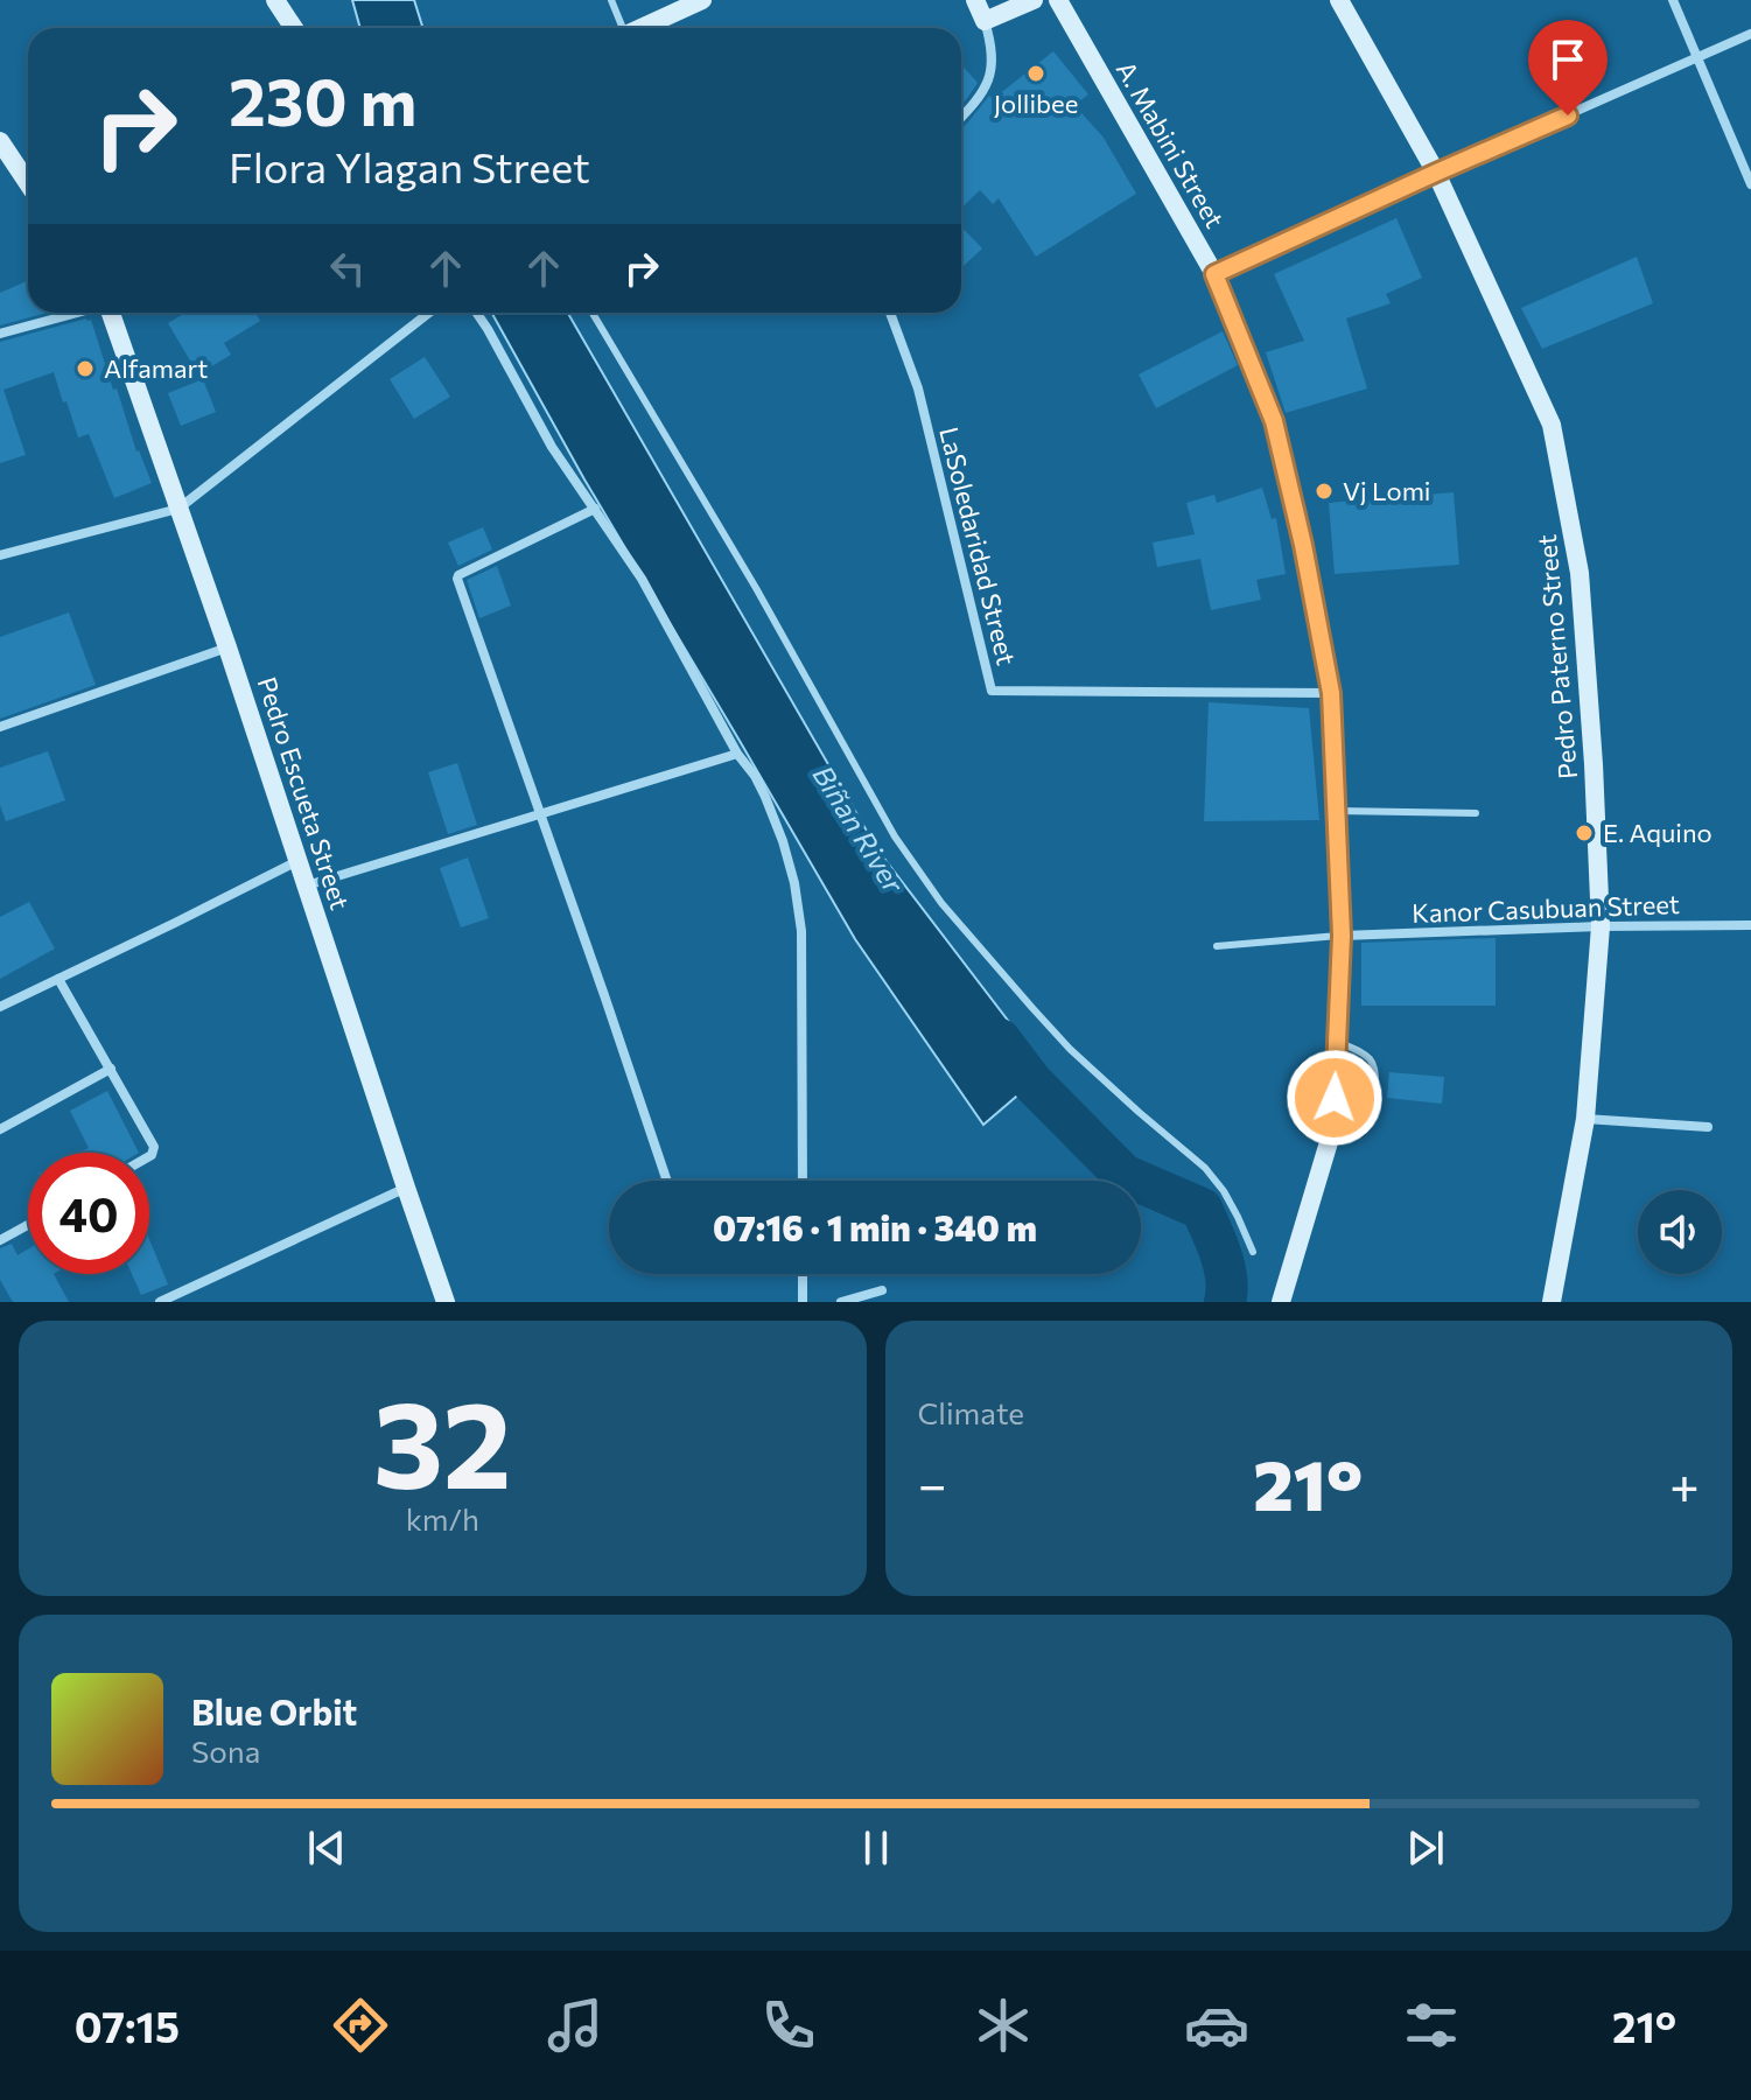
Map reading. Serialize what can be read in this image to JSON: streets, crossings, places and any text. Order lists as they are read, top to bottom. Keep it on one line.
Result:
{"streets":{"street":["A. Mabini Street","LaSoledaridad Street","Pedro Paterno Street","Pedro Escueta Street","Kanor Casubuan Street"]},"crossings":[["A. Mabini Street","LaSoledaridad Street"],["A. Mabini Street","Kanor Casubuan Street"],["Pedro Paterno Street","Kanor Casubuan Street"]],"water":["Biñan River"],"places":["Jollibee","Alfamart","Vj Lomi","E. Aquino"],"page":{"turn":["230 m","Flora Ylagan Street"],"limit":"40","trip":"07:16 · 1 min · 340 m","tile":[["32","km/h"],"Climate"],"heat":["−","21°","+"],"song":["Blue Orbit","Sona"],"tabs":["07:15","21°"]}}
